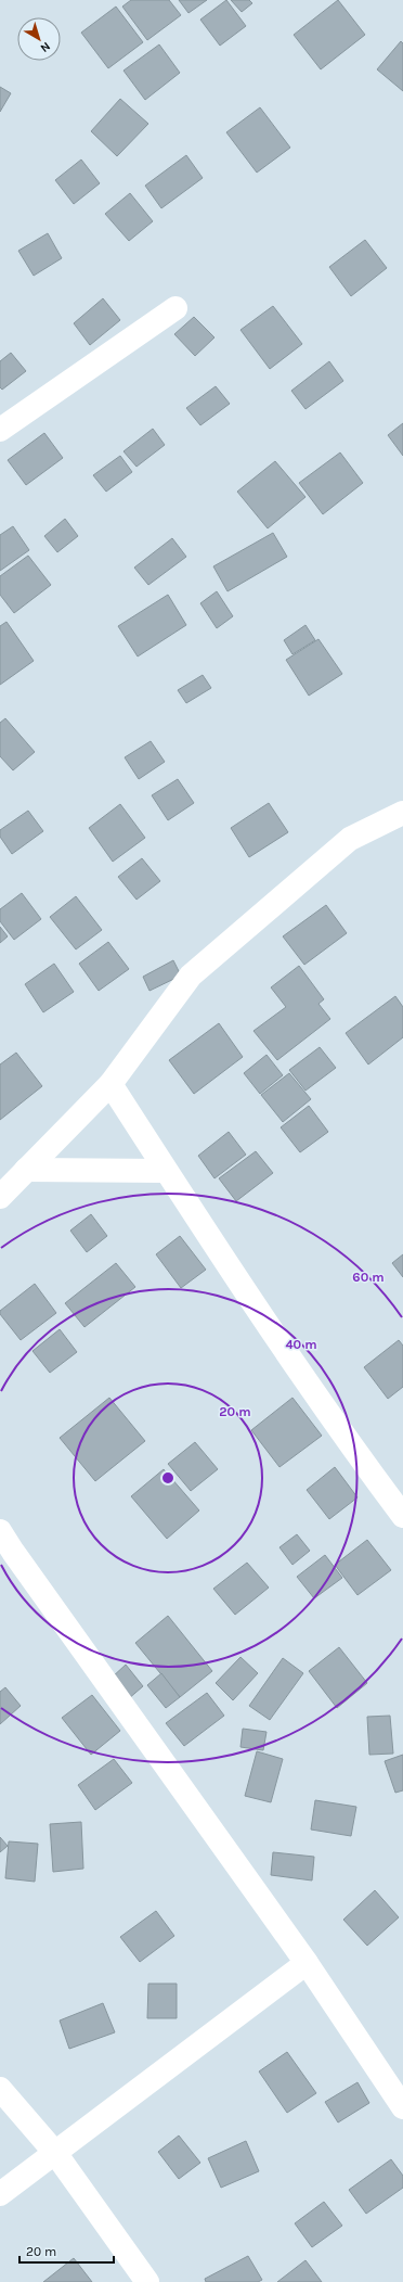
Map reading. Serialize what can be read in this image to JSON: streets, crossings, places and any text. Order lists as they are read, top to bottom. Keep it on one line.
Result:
{"scale_bar":"20 m","north":"bottom right","rings":["60 m","40 m","20 m"]}
